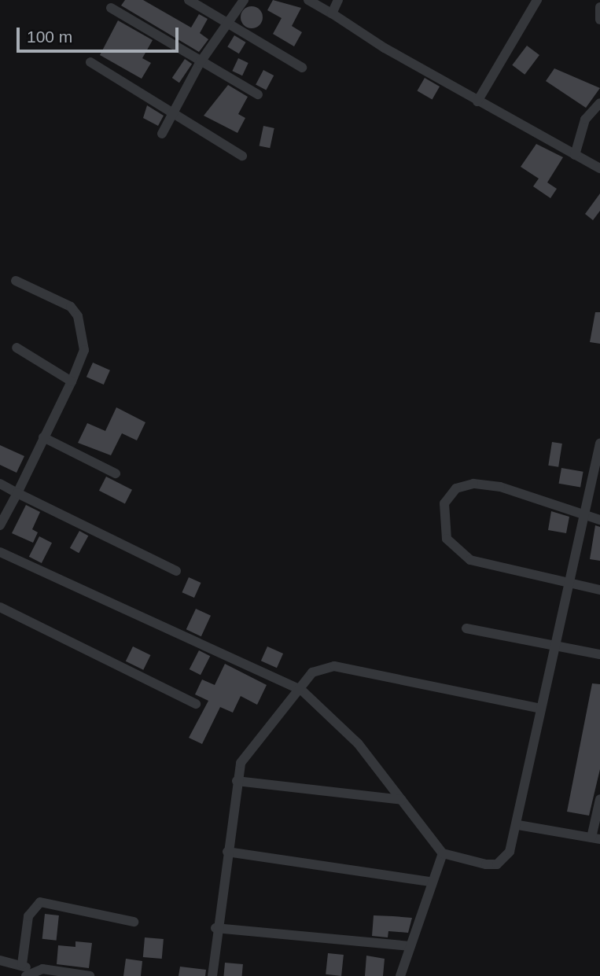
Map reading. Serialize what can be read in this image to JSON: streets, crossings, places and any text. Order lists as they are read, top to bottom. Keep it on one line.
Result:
{"scale_bar":"100 m"}
